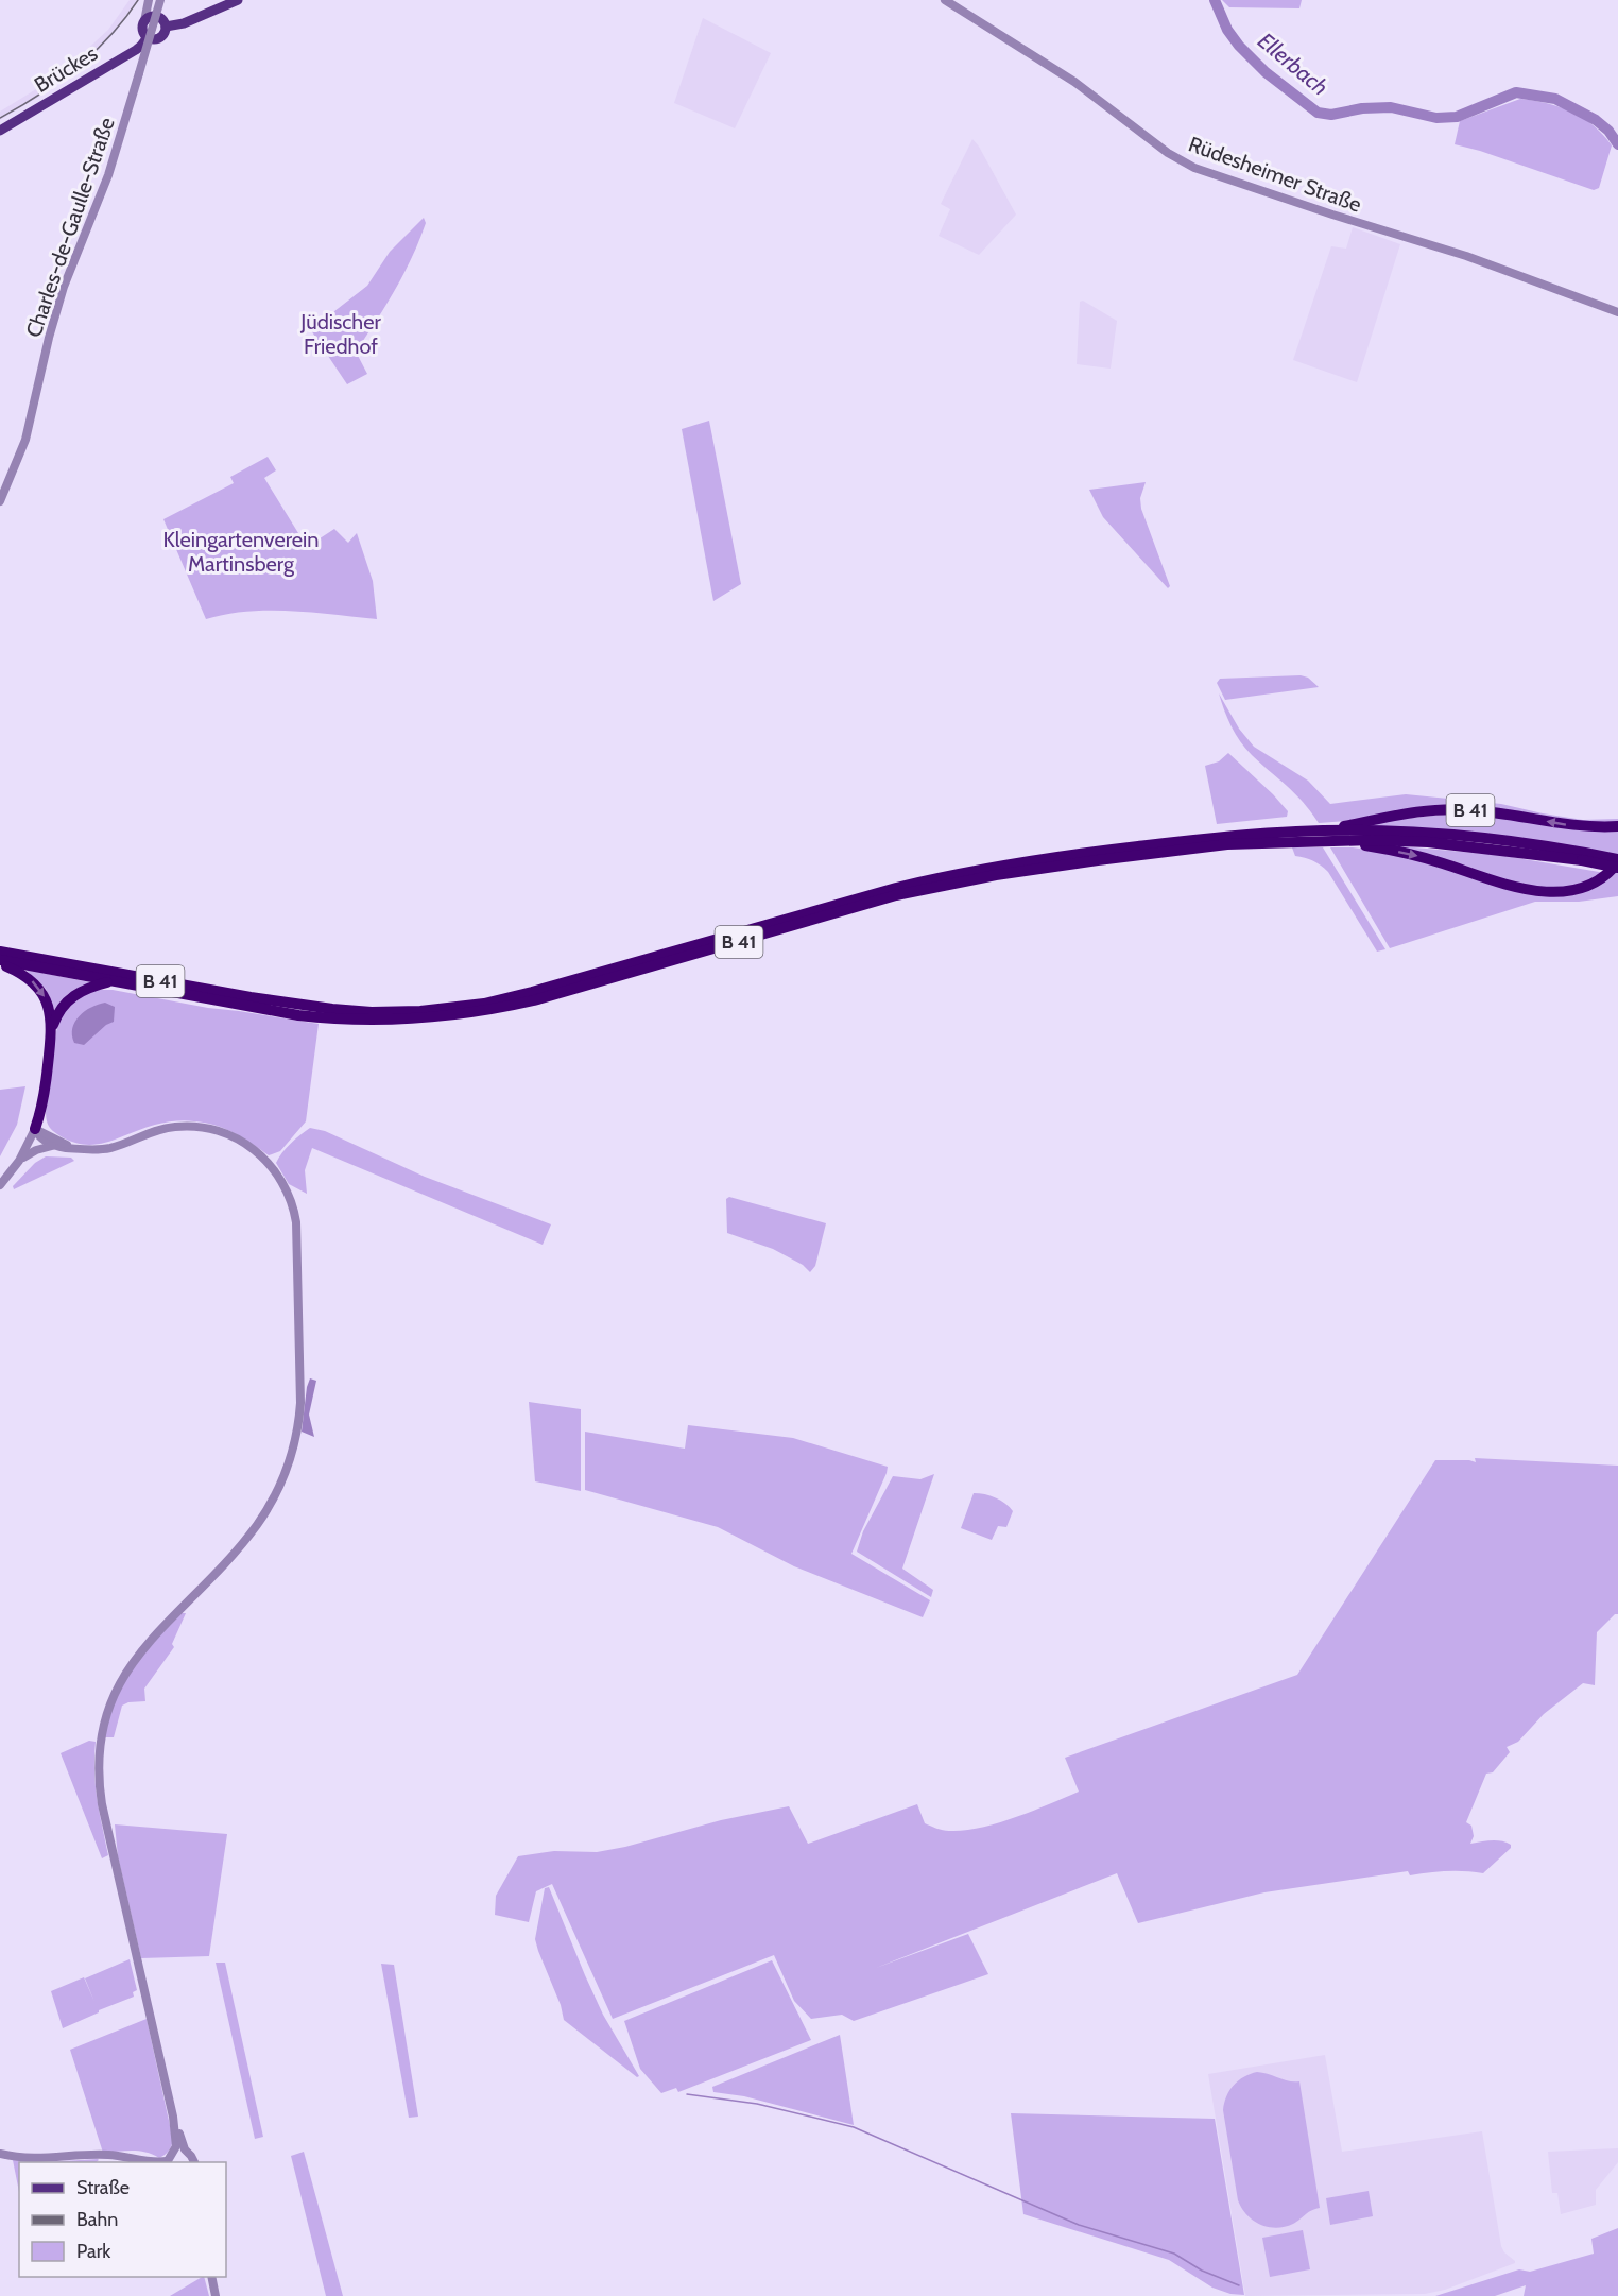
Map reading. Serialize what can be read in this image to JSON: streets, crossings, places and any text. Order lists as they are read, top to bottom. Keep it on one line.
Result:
{"streets":{"highway":["B 41"],"main road":["Brückes"],"street":["Rüdesheimer Straße","Charles-de-Gaulle-Straße"]},"water":["Ellerbach"],"parks":["Jüdischer Friedhof","Kleingartenverein Martinsberg"],"legend":["Straße","Bahn","Park"]}
